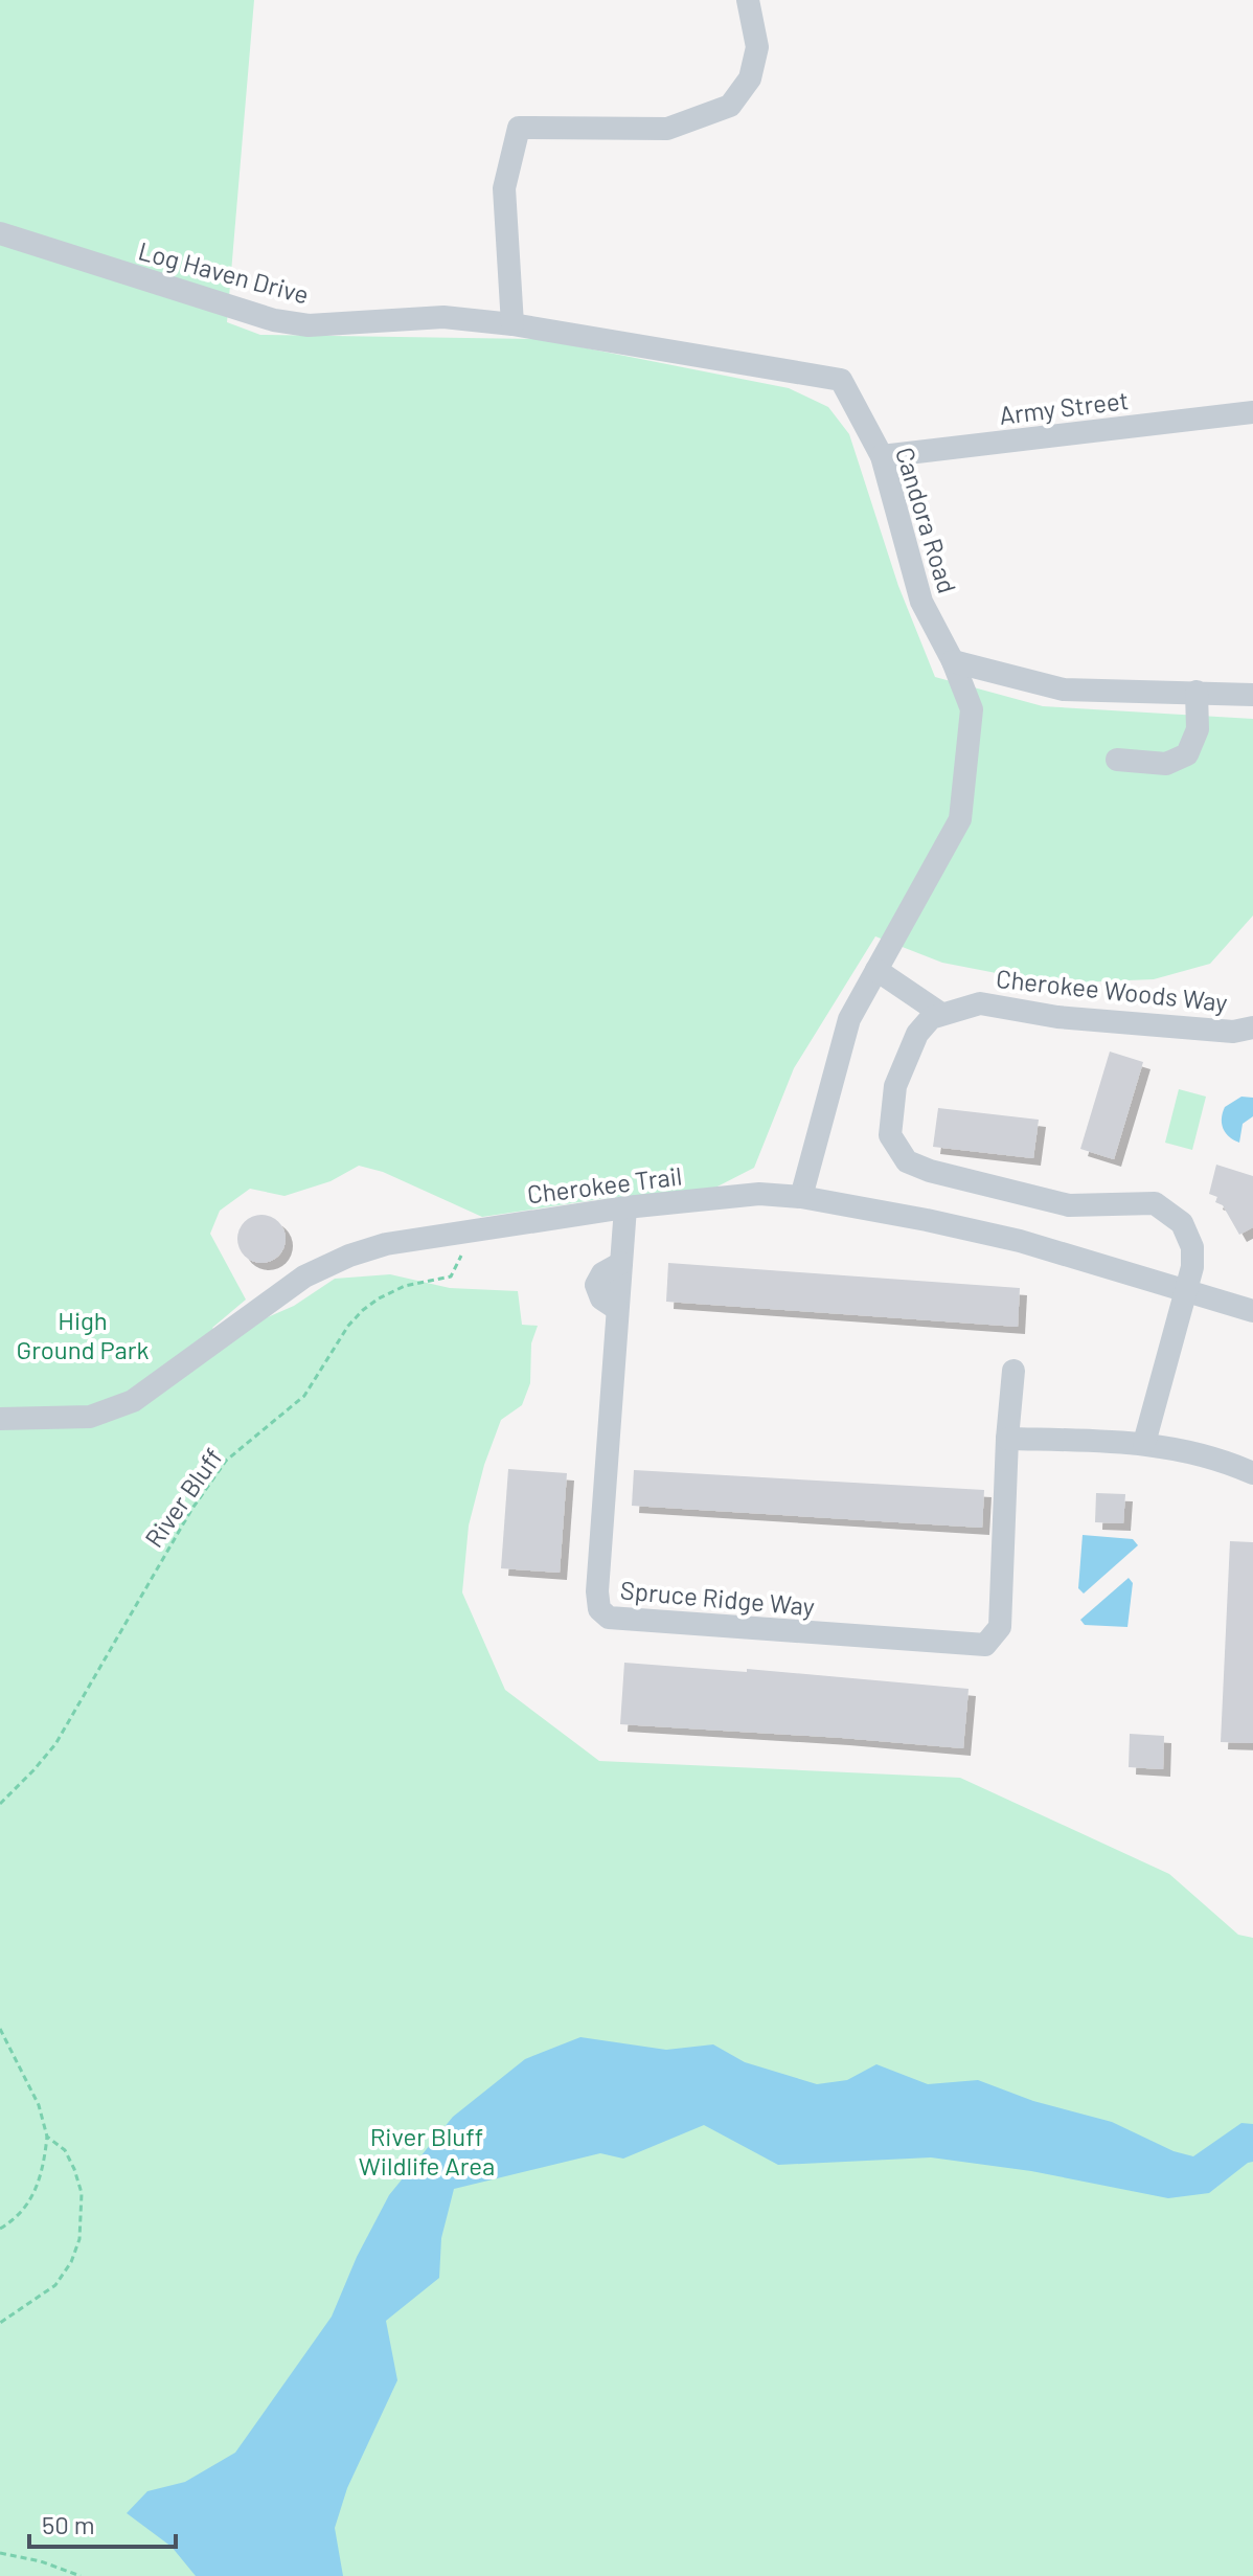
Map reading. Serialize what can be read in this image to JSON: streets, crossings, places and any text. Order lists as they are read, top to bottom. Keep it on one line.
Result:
{"streets":{"street":["Log Haven Drive","Army Street","Candora Road","Cherokee Woods Way","Cherokee Trail","Spruce Ridge Way"],"path":["River Bluff"]},"crossings":[["Log Haven Drive","Candora Road"],["Army Street","Candora Road"],["Candora Road","Cherokee Trail"],["Cherokee Trail","River Bluff"],["Cherokee Trail","Spruce Ridge Way"]],"parks":["High Ground Park","River Bluff Wildlife Area"],"scale_bar":"50 m"}
